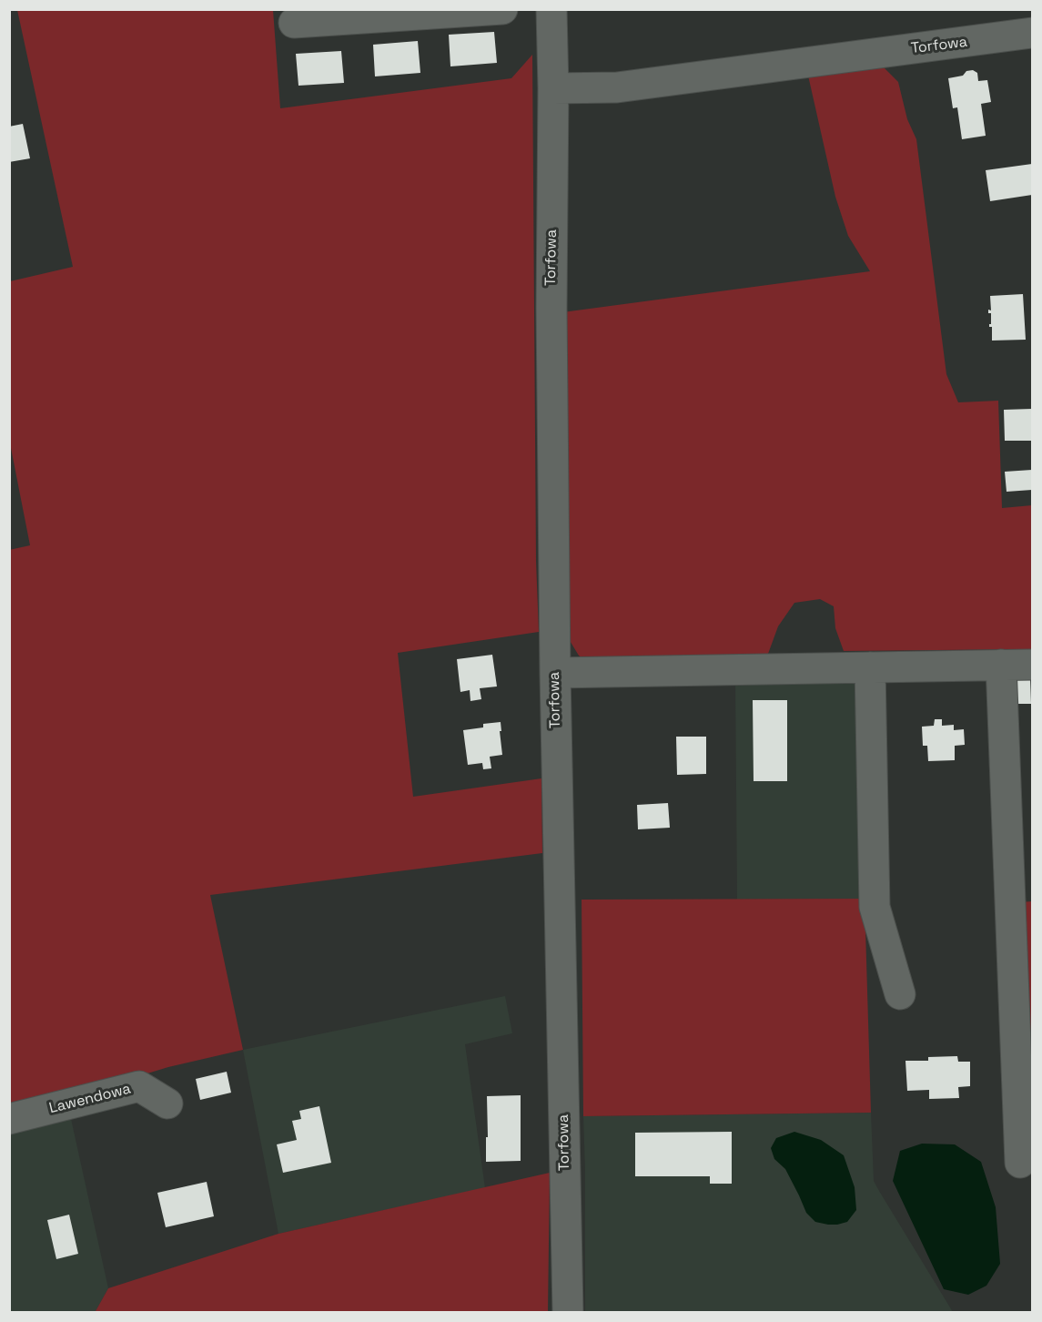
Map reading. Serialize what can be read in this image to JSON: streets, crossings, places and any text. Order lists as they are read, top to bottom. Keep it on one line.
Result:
{"streets":{"street":["Torfowa","Lawendowa"]}}
